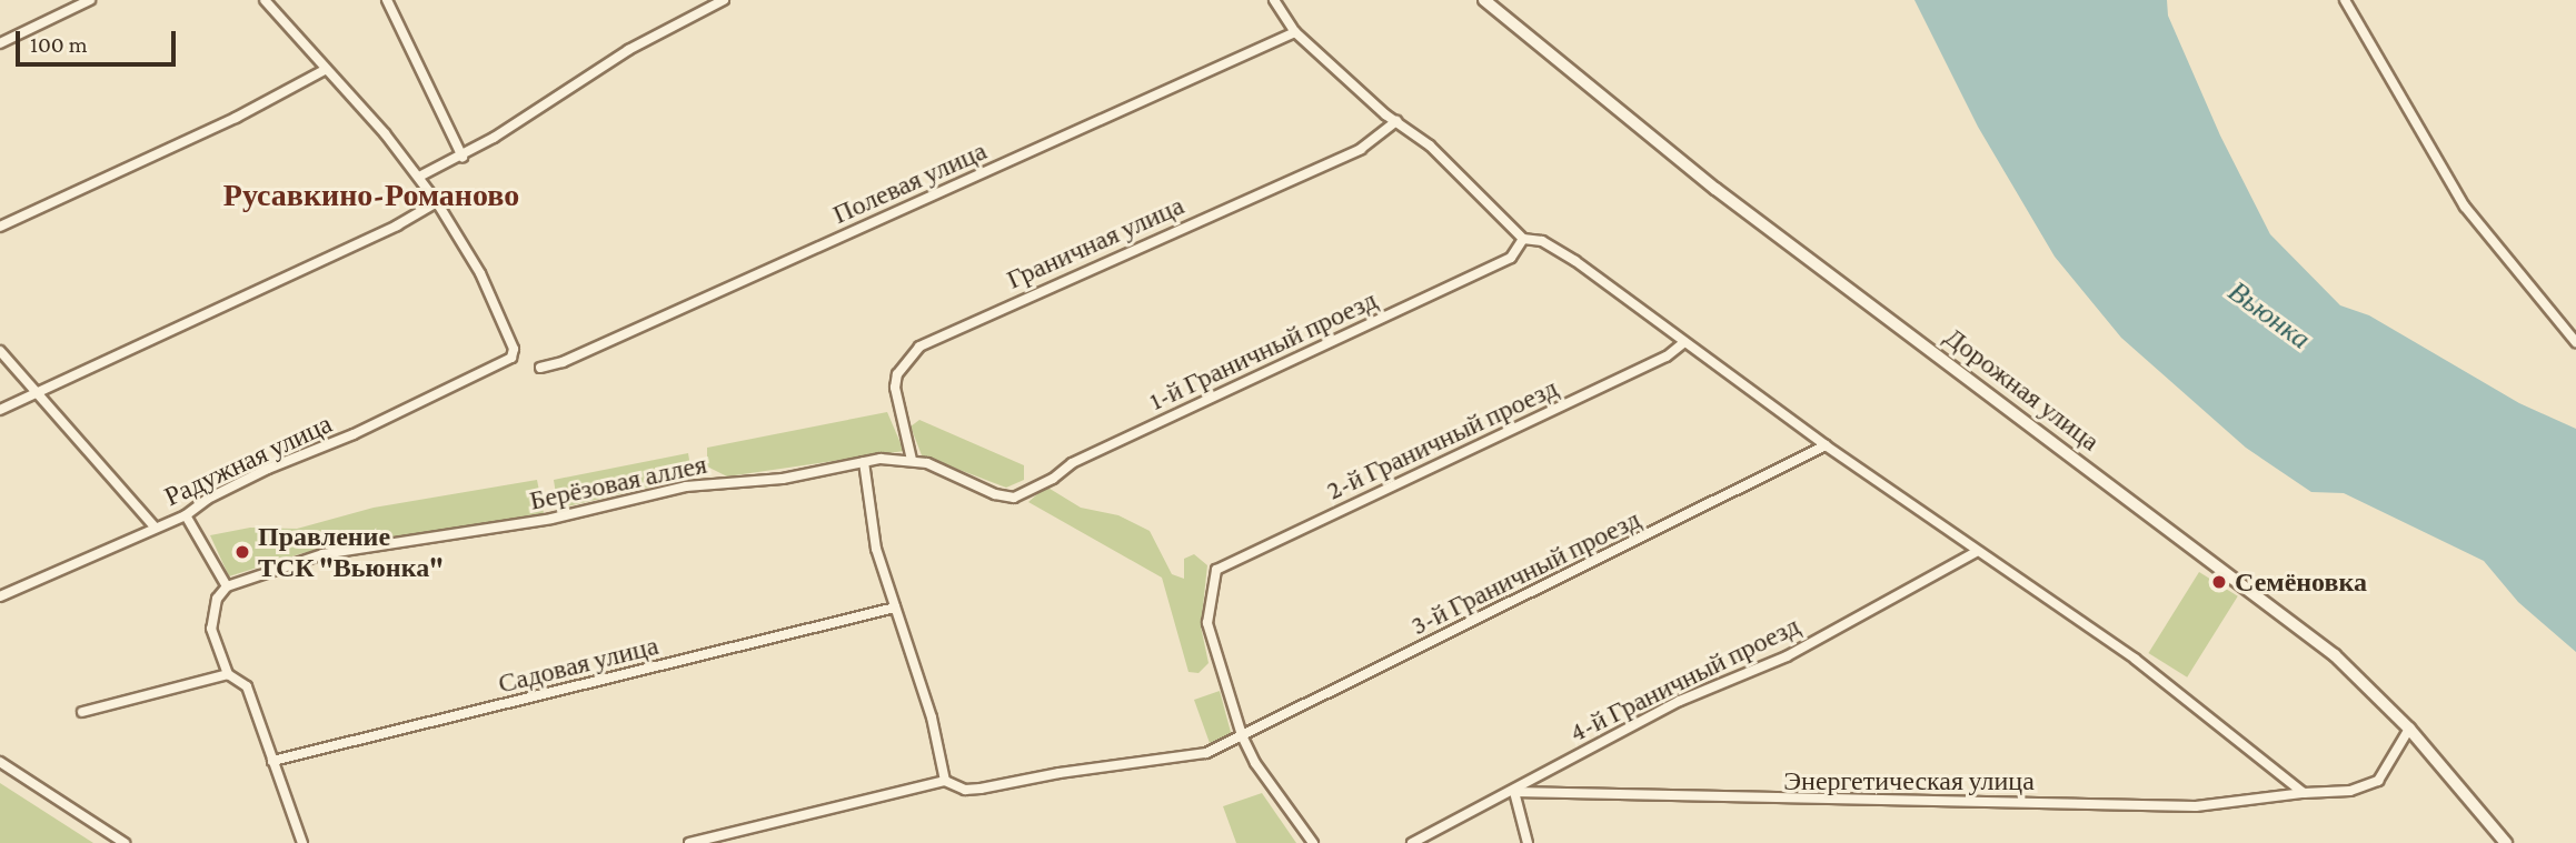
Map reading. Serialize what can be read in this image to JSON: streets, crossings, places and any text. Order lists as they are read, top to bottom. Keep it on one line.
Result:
{"streets":{"main road":["Дорожная улица"],"street":["Полевая улица","Граничная улица","1-й Граничный проезд","2-й Граничный проезд","Радужная улица","Берёзовая аллея","3-й Граничный проезд","Садовая улица","4-й Граничный проезд","Энергетическая улица"]},"crossings":[["Граничная улица","Берёзовая аллея"],["1-й Граничный проезд","Берёзовая аллея"],["Дорожная улица","Энергетическая улица"],["2-й Граничный проезд","3-й Граничный проезд"],["4-й Граничный проезд","Энергетическая улица"]],"districts":["Русавкино-Романово"],"water":["Вьюнка"],"places":["Правление ТСК \"Вьюнка\"","Семёновка"],"scale_bar":"100 m"}
